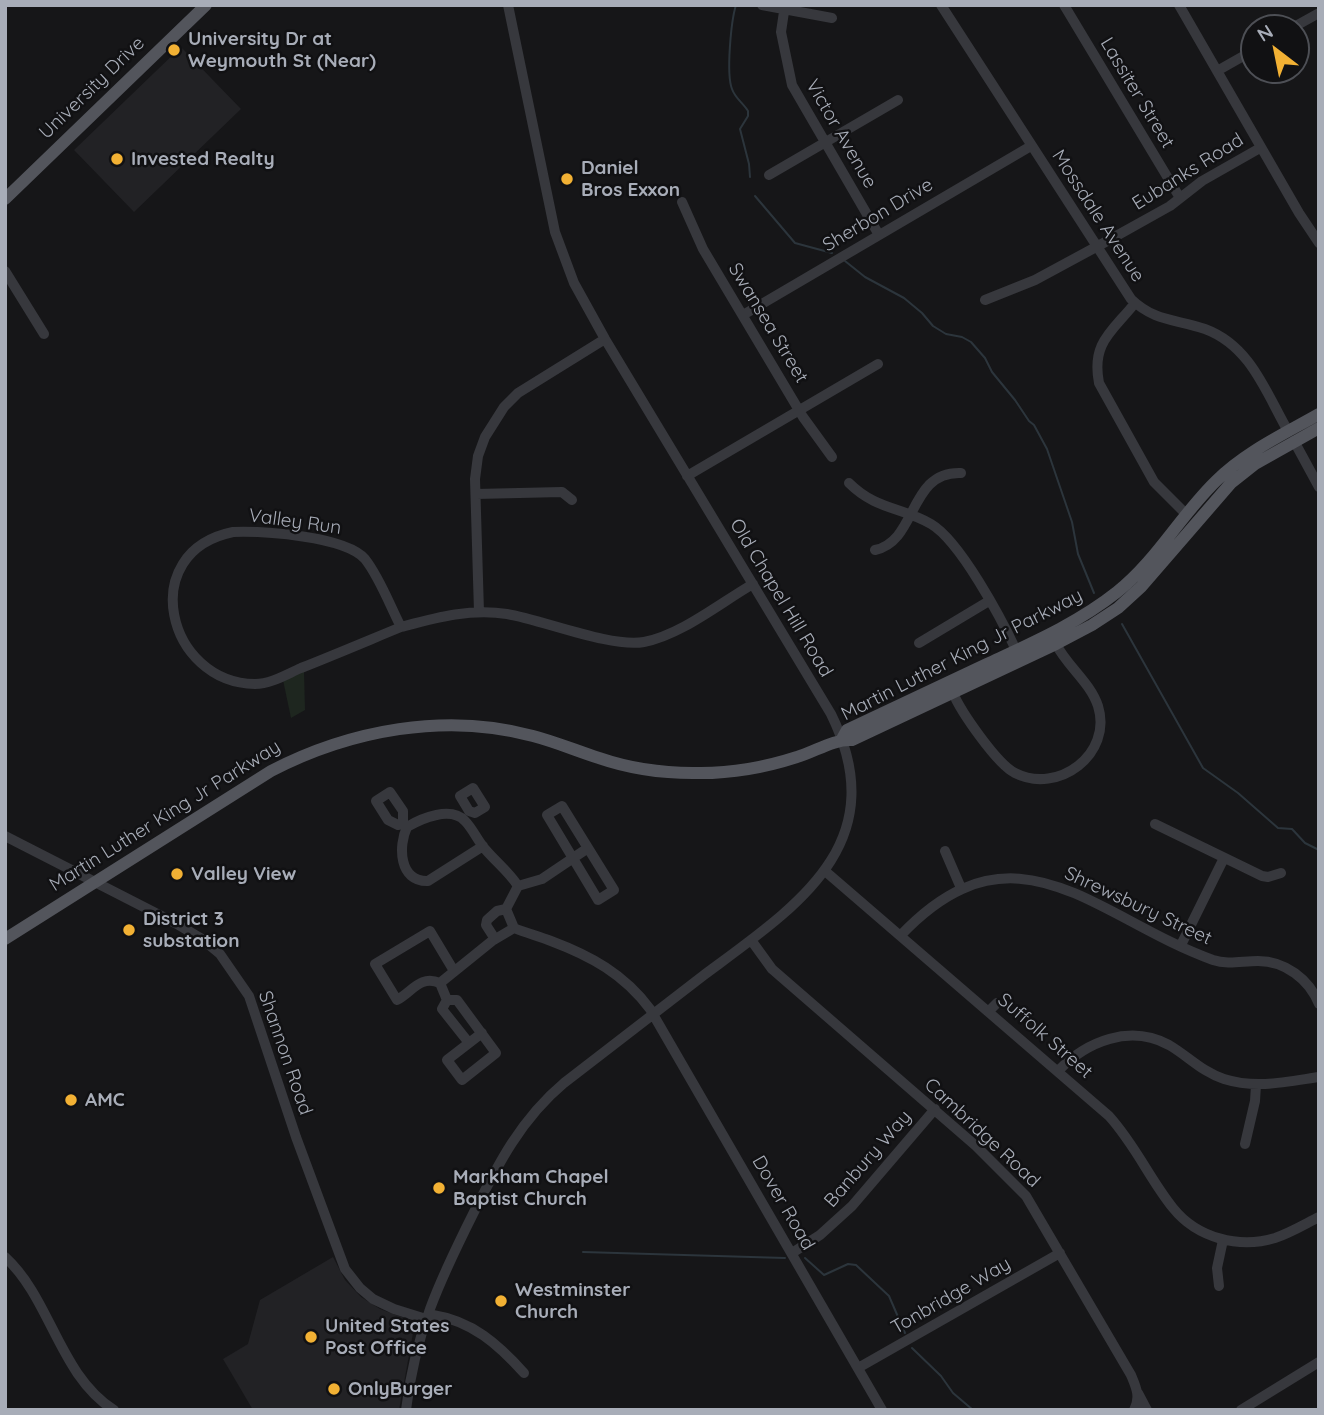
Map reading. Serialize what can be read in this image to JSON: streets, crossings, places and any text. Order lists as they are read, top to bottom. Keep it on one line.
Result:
{"streets":{"main road":["University Drive","Martin Luther King Jr Parkway"],"street":["Lassiter Street","Victor Avenue","Eubanks Road","Sherbon Drive","Mossdale Avenue","Swansea Street","Valley Run","Old Chapel Hill Road","Shrewsbury Street","Suffolk Street","Shannon Road","Cambridge Road","Banbury Way","Dover Road","Tonbridge Way"]},"crossings":[["Lassiter Street","Eubanks Road"],["Victor Avenue","Sherbon Drive"],["Eubanks Road","Mossdale Avenue"],["Sherbon Drive","Mossdale Avenue"],["Sherbon Drive","Swansea Street"],["Mossdale Avenue","Martin Luther King Jr Parkway"],["Valley Run","Old Chapel Hill Road"],["Old Chapel Hill Road","Martin Luther King Jr Parkway"],["Old Chapel Hill Road","Suffolk Street"],["Old Chapel Hill Road","Shannon Road"],["Old Chapel Hill Road","Cambridge Road"],["Old Chapel Hill Road","Dover Road"],["Martin Luther King Jr Parkway","Shannon Road"],["Shrewsbury Street","Suffolk Street"],["Cambridge Road","Banbury Way"],["Cambridge Road","Tonbridge Way"],["Banbury Way","Dover Road"],["Dover Road","Tonbridge Way"]],"places":["University Dr at Weymouth St (Near)","Invested Realty","Daniel Bros Exxon","Valley View","District 3 substation","AMC","Markham Chapel Baptist Church","Westminster Church","United States Post Office","OnlyBurger"],"north":"top left"}
